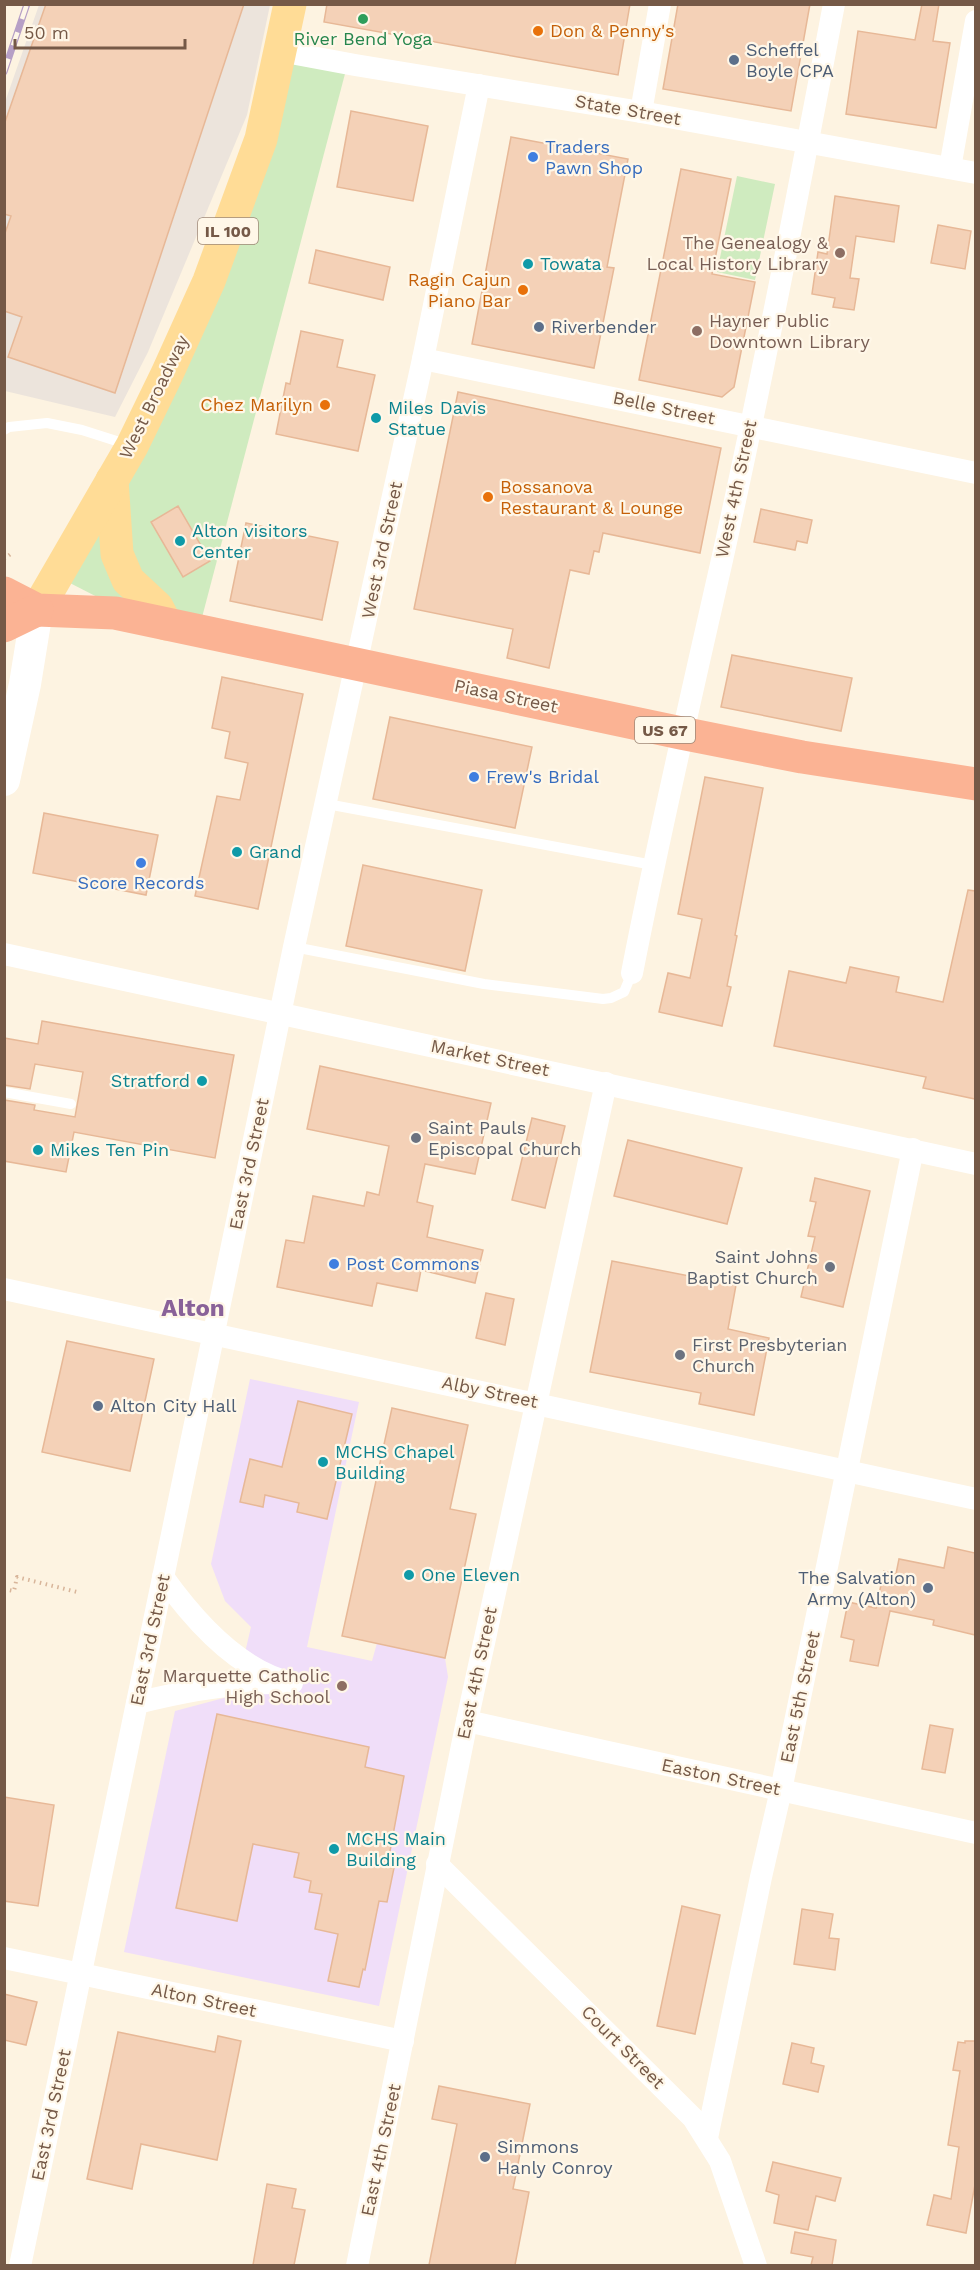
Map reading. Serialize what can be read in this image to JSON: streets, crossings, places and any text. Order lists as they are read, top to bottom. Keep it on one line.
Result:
{"streets":{"highway":["Piasa Street","US 67"],"main road":["IL 100","West Broadway"],"street":["State Street","Belle Street","West 4th Street","West 3rd Street","Market Street","East 3rd Street","Alby Street","East 4th Street","East 5th Street","Easton Street","Alton Street","Court Street"]},"crossings":[["State Street","West Broadway"],["State Street","West 4th Street"],["State Street","West 3rd Street"],["West Broadway","Piasa Street"],["West Broadway","US 67"],["Belle Street","West 4th Street"],["Belle Street","West 3rd Street"],["West 4th Street","Piasa Street"],["West 3rd Street","Piasa Street"],["West 3rd Street","Market Street"],["West 3rd Street","East 3rd Street"],["Piasa Street","US 67"],["Market Street","East 3rd Street"],["Market Street","East 4th Street"],["Market Street","East 5th Street"],["East 3rd Street","Alby Street"],["East 3rd Street","Alton Street"],["Alby Street","East 4th Street"],["Alby Street","East 5th Street"],["East 4th Street","Easton Street"],["East 4th Street","Alton Street"],["East 4th Street","Court Street"],["East 5th Street","Easton Street"],["East 5th Street","Court Street"]],"districts":["Alton"],"places":["River Bend Yoga","Don & Penny's","Scheffel Boyle CPA","Traders Pawn Shop","The Genealogy & Local History Library","Towata","Ragin Cajun Piano Bar","Riverbender","Hayner Public Downtown Library","Chez Marilyn","Miles Davis Statue","Bossanova Restaurant & Lounge","Alton visitors Center","Frew's Bridal","Grand","Score Records","Stratford","Saint Pauls Episcopal Church","Mikes Ten Pin","Post Commons","Saint Johns Baptist Church","First Presbyterian Church","Alton City Hall","MCHS Chapel Building","One Eleven","The Salvation Army (Alton)","Marquette Catholic High School","MCHS Main Building","Simmons Hanly Conroy"],"scale_bar":"50 m"}
